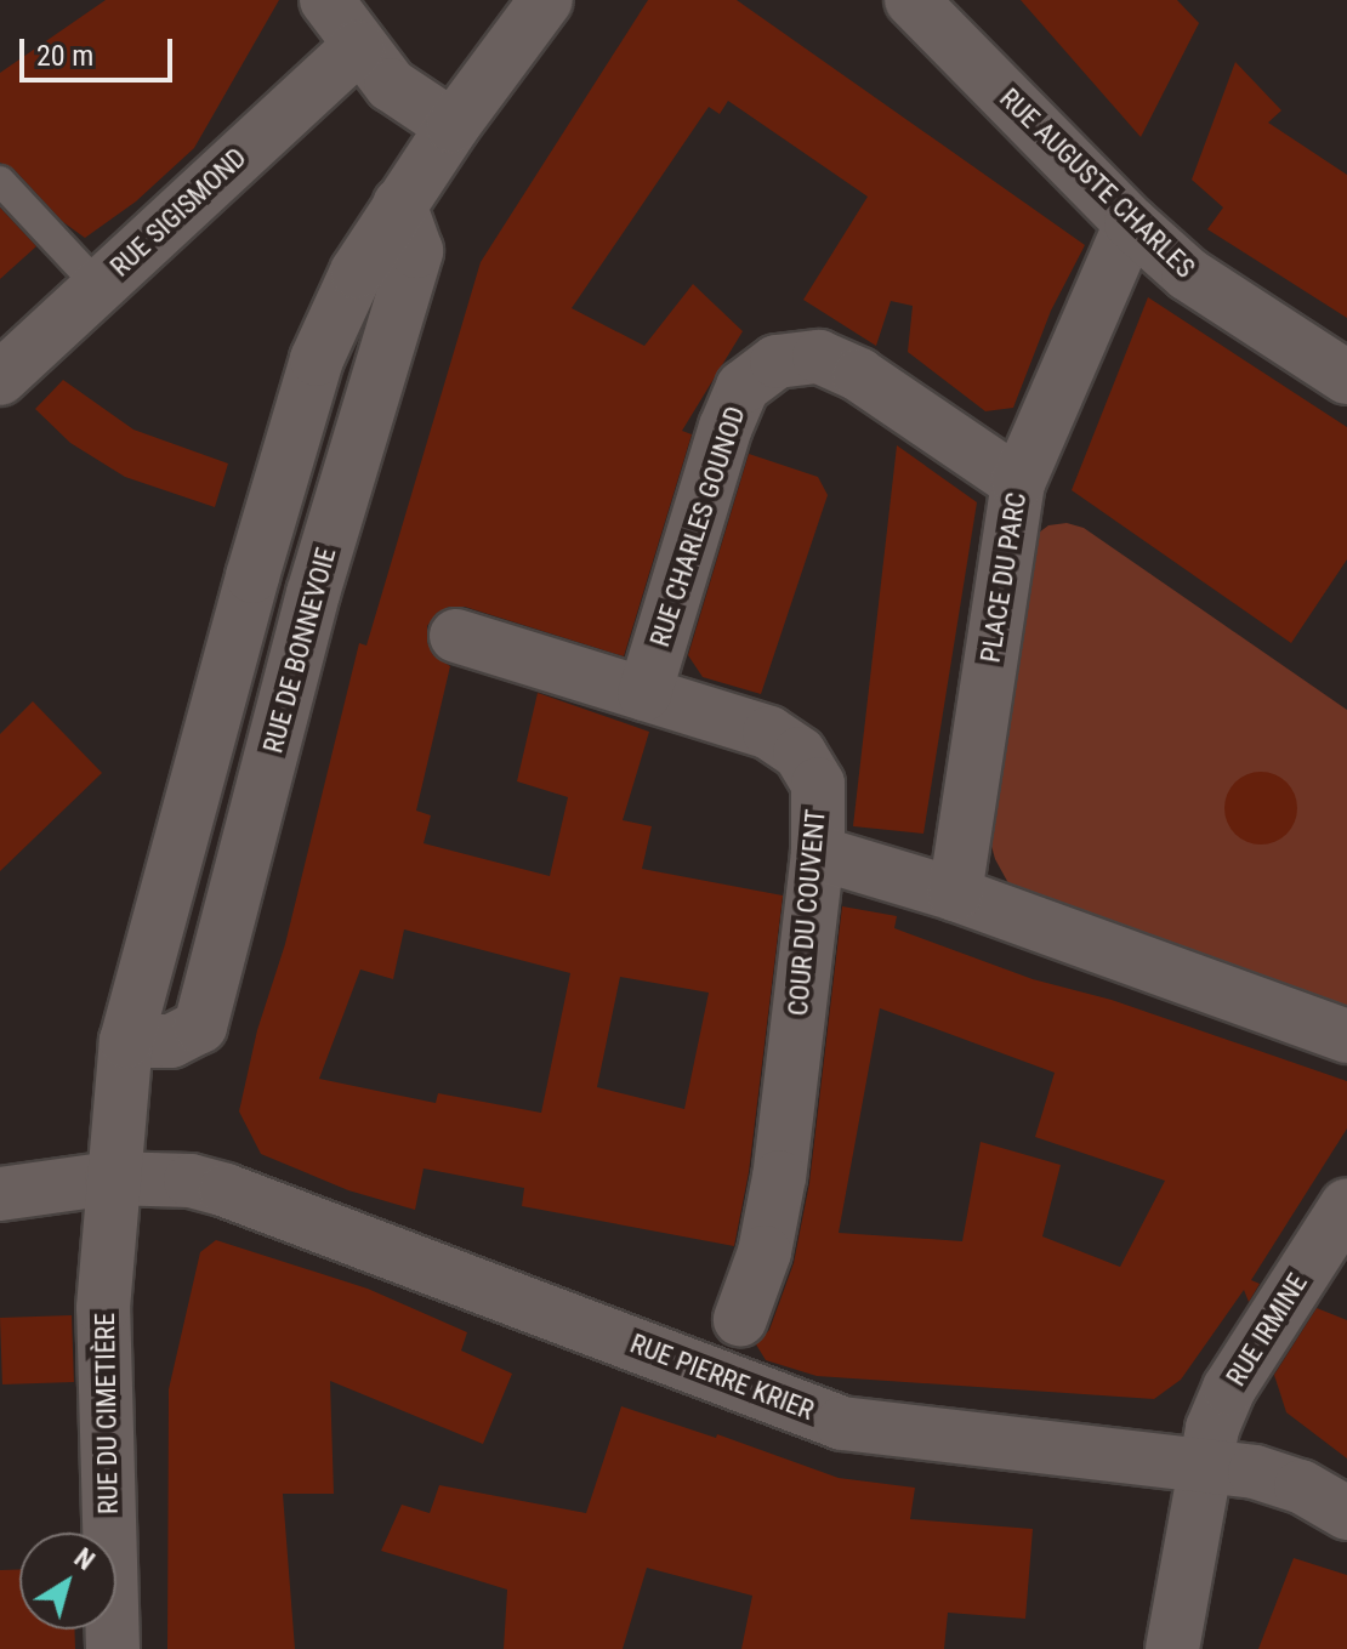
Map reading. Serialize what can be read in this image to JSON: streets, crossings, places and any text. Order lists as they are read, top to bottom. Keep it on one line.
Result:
{"streets":{"street":["RUE AUGUSTE CHARLES","RUE SIGISMOND","RUE CHARLES GOUNOD","PLACE DU PARC","COUR DU COUVENT","RUE IRMINE","RUE PIERRE KRIER","RUE DU CIMETIÈRE"]},"crossings":[["RUE AUGUSTE CHARLES","PLACE DU PARC"],["RUE CHARLES GOUNOD","PLACE DU PARC"],["RUE CHARLES GOUNOD","COUR DU COUVENT"],["RUE IRMINE","RUE PIERRE KRIER"],["RUE PIERRE KRIER","RUE DU CIMETIÈRE"]],"scale_bar":"20 m","north":"top right"}
